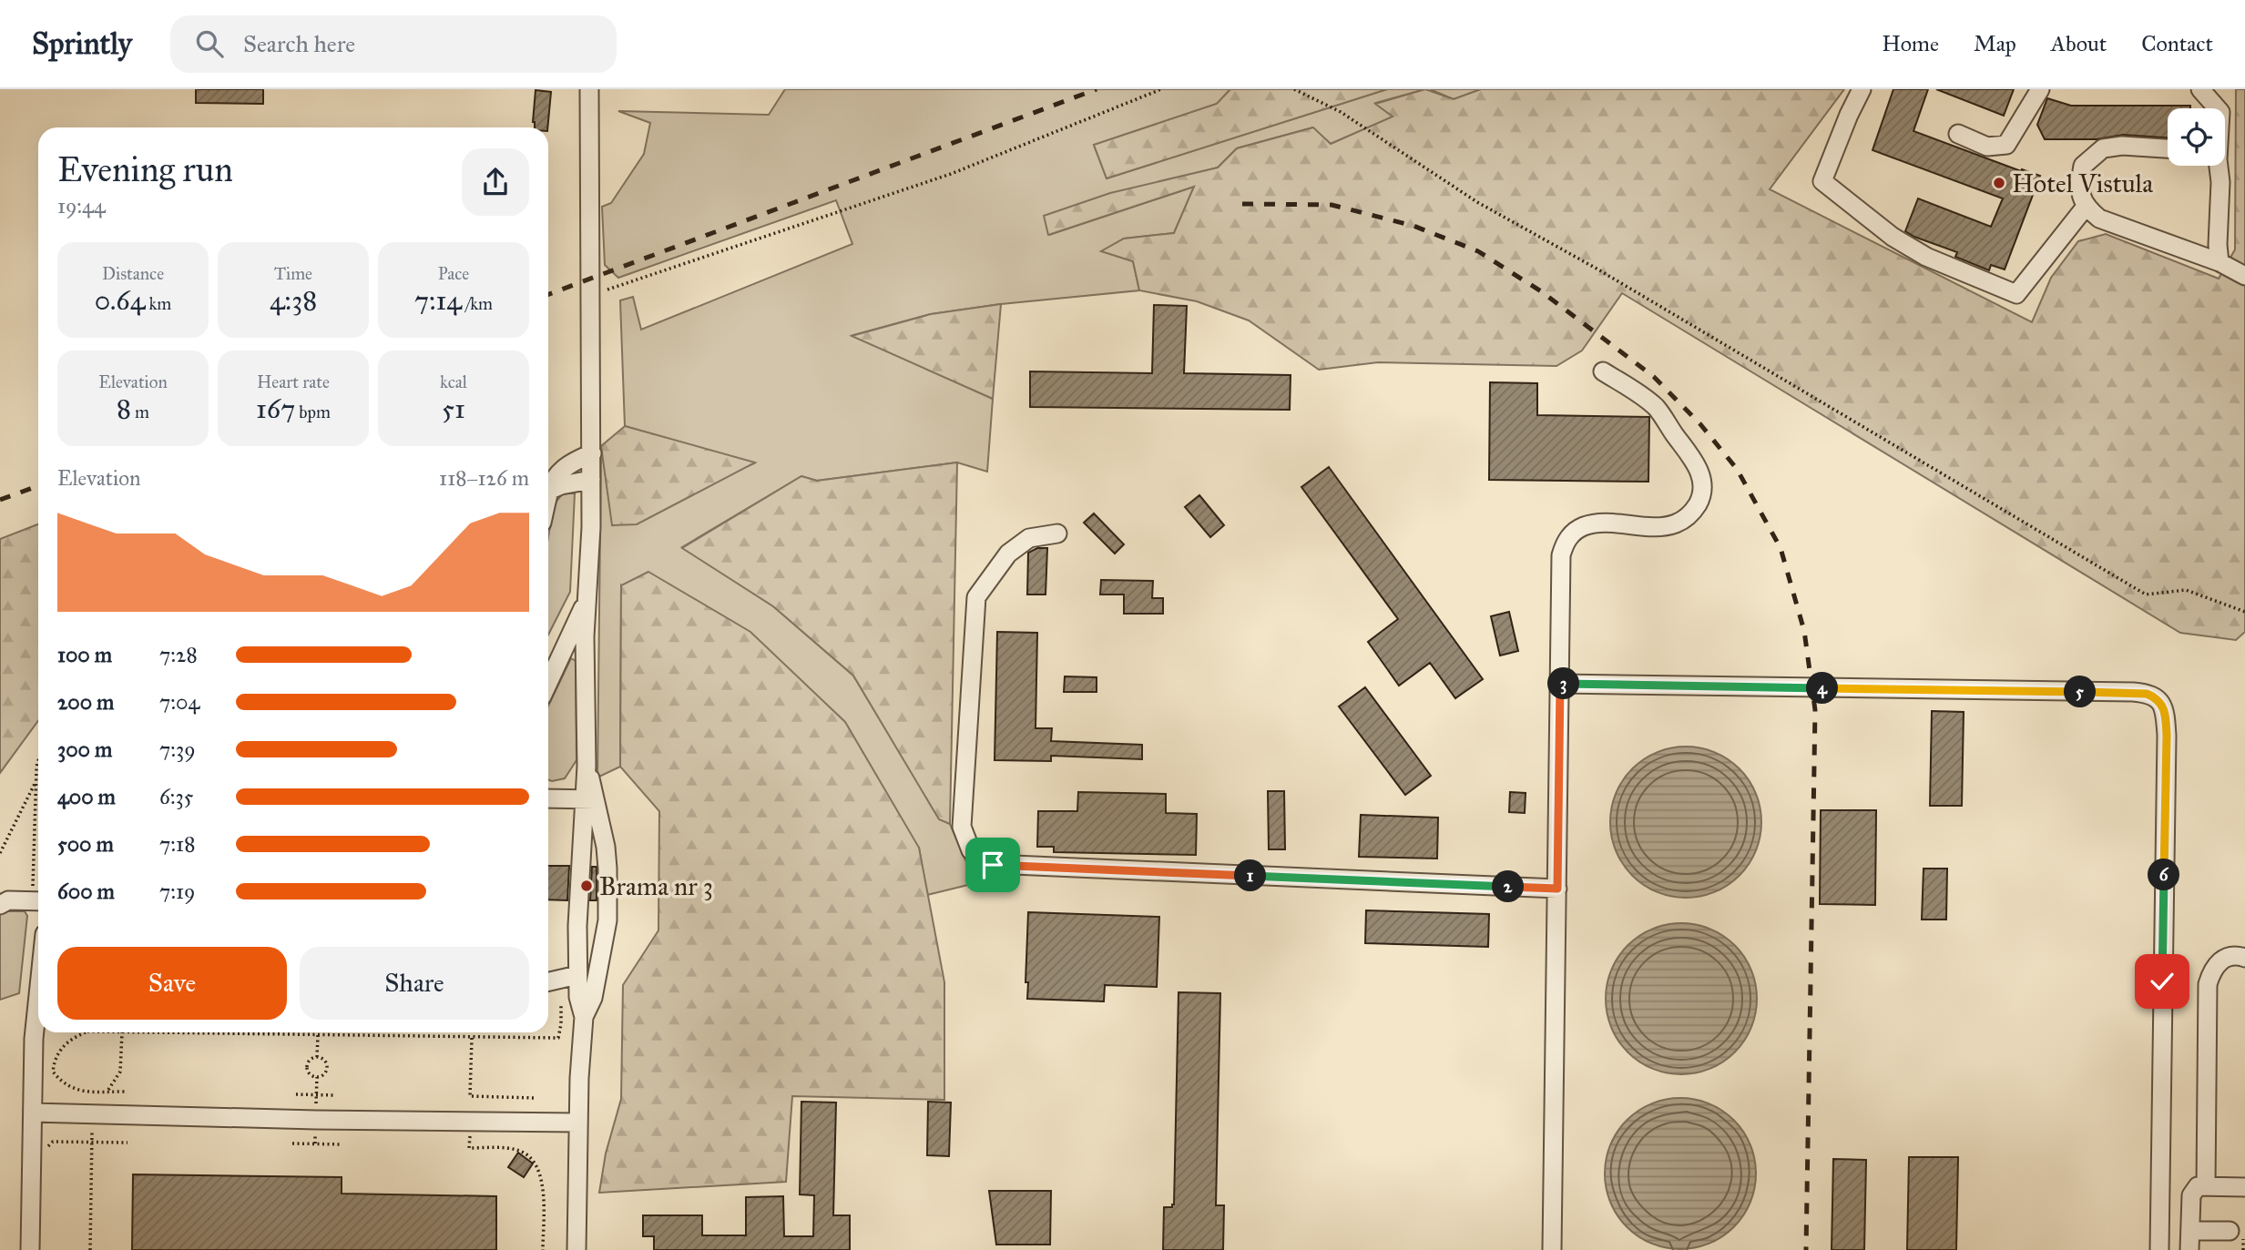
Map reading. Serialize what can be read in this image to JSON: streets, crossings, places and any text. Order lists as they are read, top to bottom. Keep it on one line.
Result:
{"places":["Hotel Vistula","Brama nr 3"],"page":{"header":"Sprintly","search":"Search here","nav":["Home","Map","About","Contact"],"heading":["Evening run","19:44"],"stats":[["Distance","0.64 km"],["Time","4:38"],["Pace","7:14 /km"],["Elevation","8 m"],["Heart rate","167 bpm"],["kcal","51"]],"chart":["Elevation","118–126 m"],"list":[{"name":"100 m","note":"7:28"},{"name":"200 m","note":"7:04"},{"name":"300 m","note":"7:39"},{"name":"400 m","note":"6:35"},{"name":"500 m","note":"7:18"},{"name":"600 m","note":"7:19"}],"pins":["3","4","5","6","1","2"],"buttons":["Save","Share"]}}
